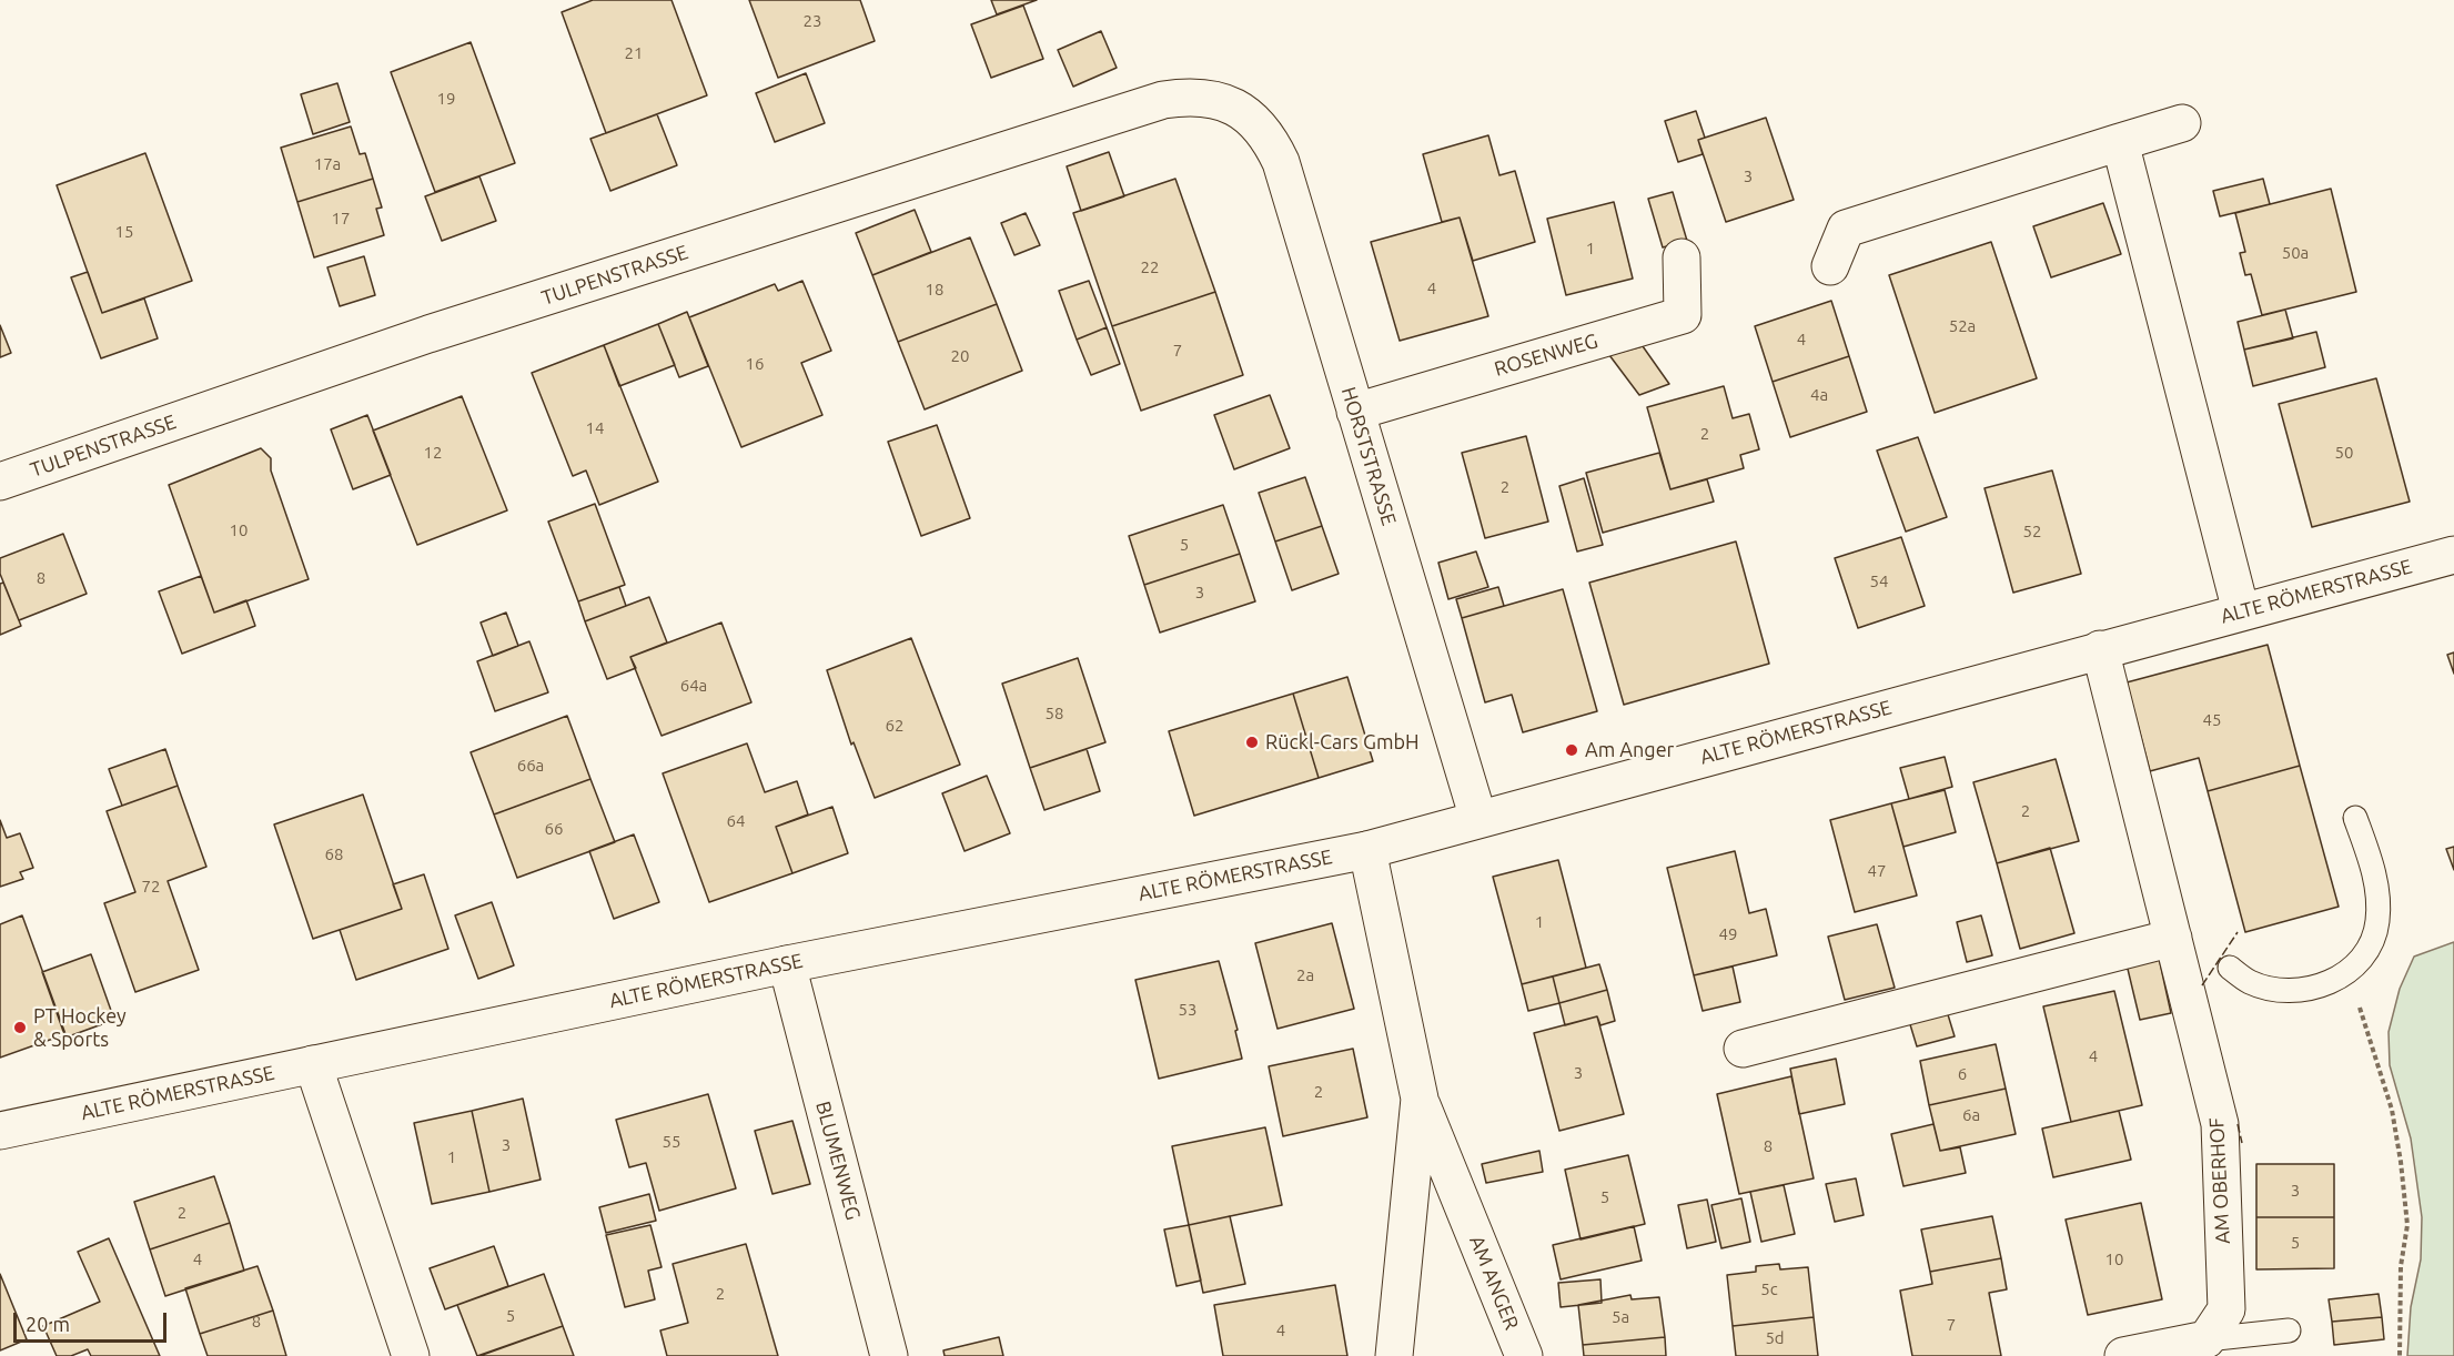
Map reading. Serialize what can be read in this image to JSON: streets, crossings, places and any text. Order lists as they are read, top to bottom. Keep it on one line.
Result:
{"streets":{"street":["TULPENSTRASSE","ROSENWEG","HORSTSTRASSE","ALTE RÖMERSTRASSE","BLUMENWEG","AM OBERHOF","AM ANGER"]},"crossings":[["TULPENSTRASSE","HORSTSTRASSE"],["ROSENWEG","HORSTSTRASSE"],["HORSTSTRASSE","ALTE RÖMERSTRASSE"],["ALTE RÖMERSTRASSE","BLUMENWEG"],["ALTE RÖMERSTRASSE","AM OBERHOF"],["ALTE RÖMERSTRASSE","AM ANGER"]],"places":["Rückl-Cars GmbH","Am Anger","PT Hockey & Sports"],"house_numbers":["23","21","19","17a","3","17","15","1","50a","22","4","18","52a","4","7","20","16","4a","14","2","12","50","2","10","52","5","8","54","3","64a","58","45","62","66a","2","64","66","68","47","72","1","49","2a","53","4","3","6","2","6a","55","3","8","1","3","5","2","5","4","10","5c","2","5","5a","8","7","4","5d"],"scale_bar":"20 m"}
